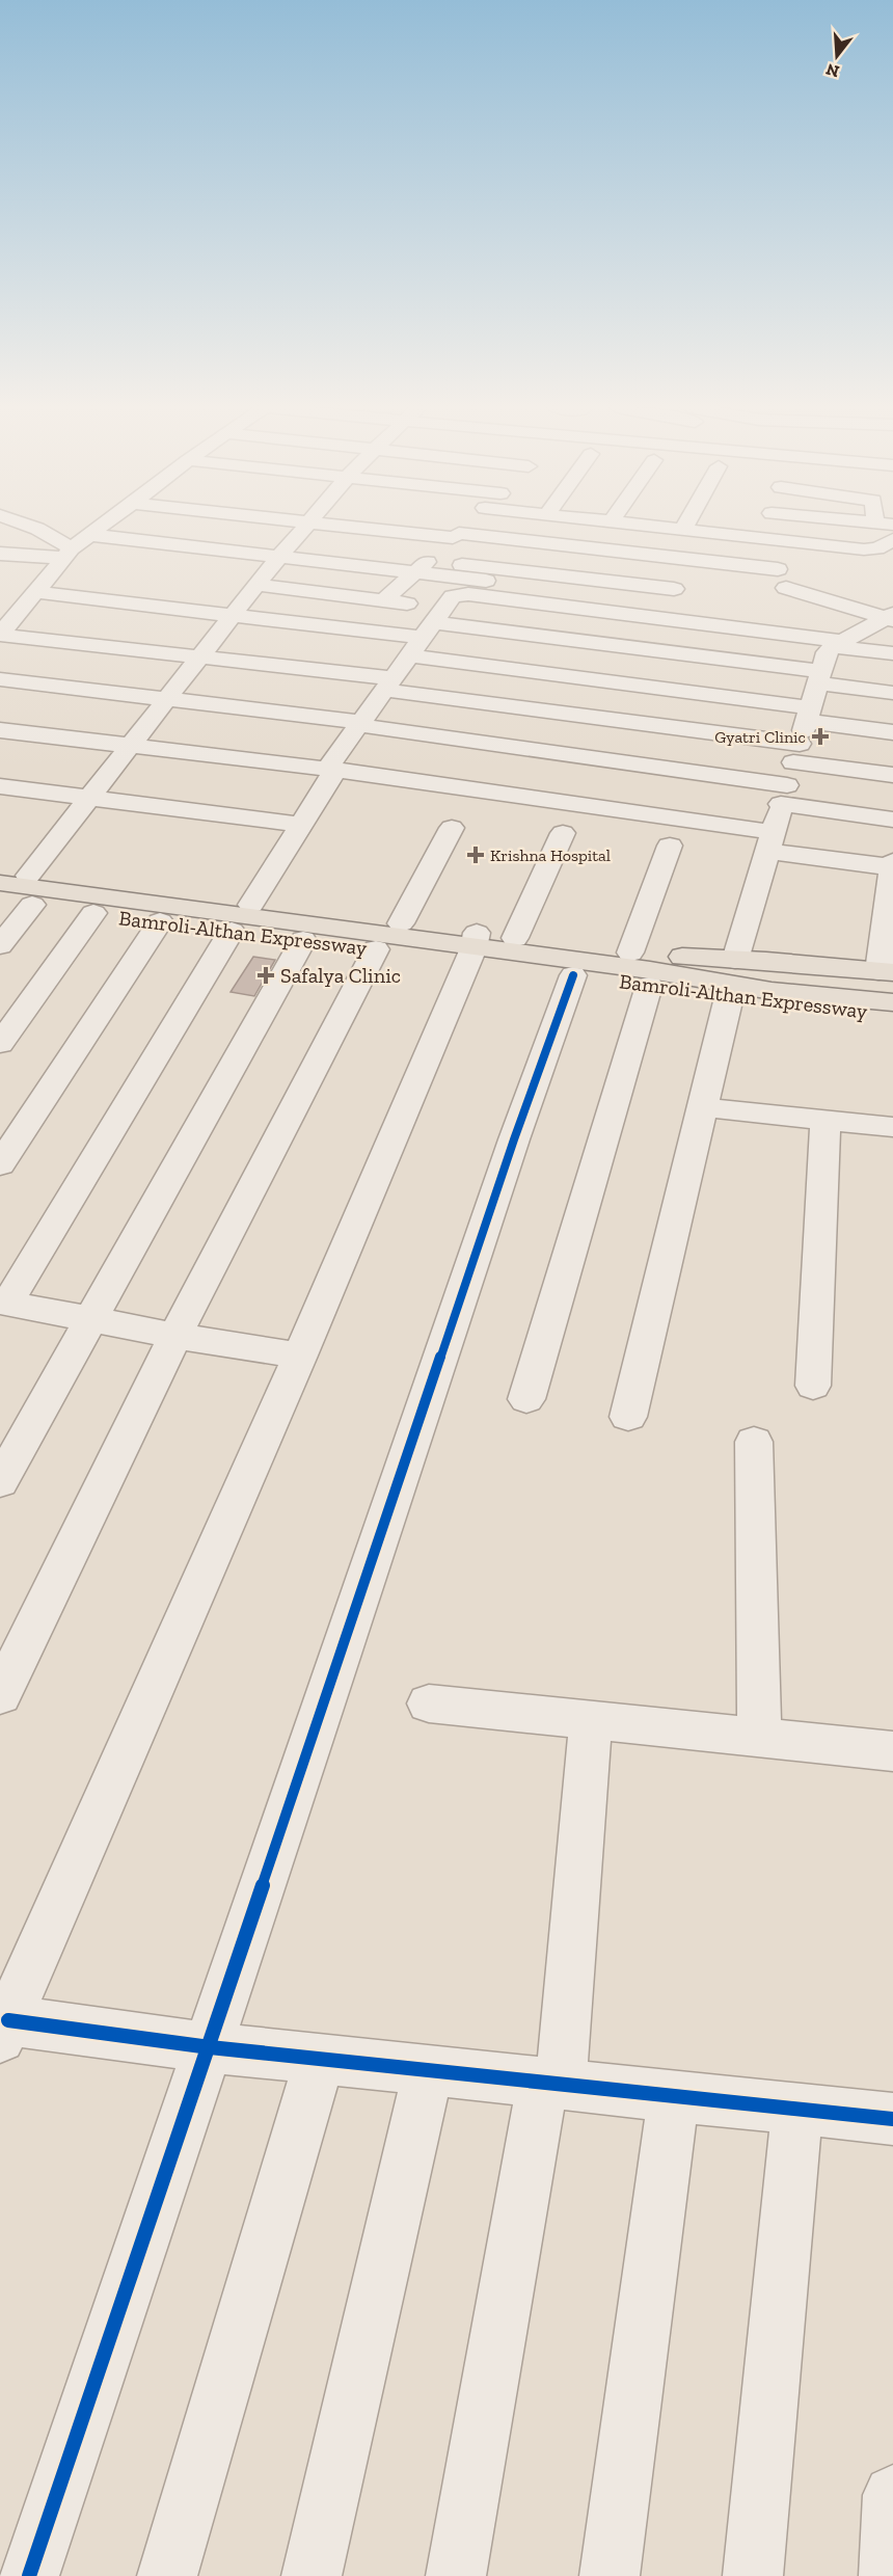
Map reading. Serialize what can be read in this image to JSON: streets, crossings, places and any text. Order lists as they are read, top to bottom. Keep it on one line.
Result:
{"streets":{"main road":["Bamroli-Althan Expressway"]},"places":{"health":["Gyatri Clinic","Krishna Hospital","Safalya Clinic"]},"north":"bottom"}
